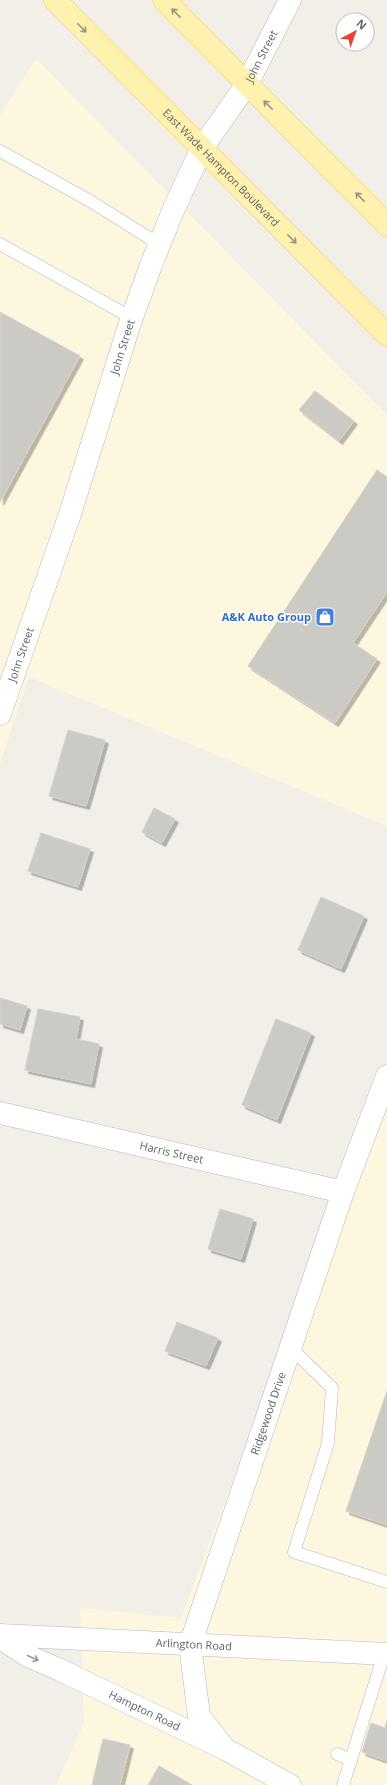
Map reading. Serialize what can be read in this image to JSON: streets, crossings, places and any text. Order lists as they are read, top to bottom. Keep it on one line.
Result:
{"streets":{"main road":["East Wade Hampton Boulevard"],"street":["John Street","Harris Street","Ridgewood Drive","Arlington Road","Hampton Road"]},"crossings":[["John Street","East Wade Hampton Boulevard"],["Harris Street","Ridgewood Drive"],["Ridgewood Drive","Arlington Road"],["Ridgewood Drive","Hampton Road"],["Arlington Road","Hampton Road"]],"one_way":["Hampton Road"],"places":{"shop":["A&K Auto Group"]},"north":"top right"}
